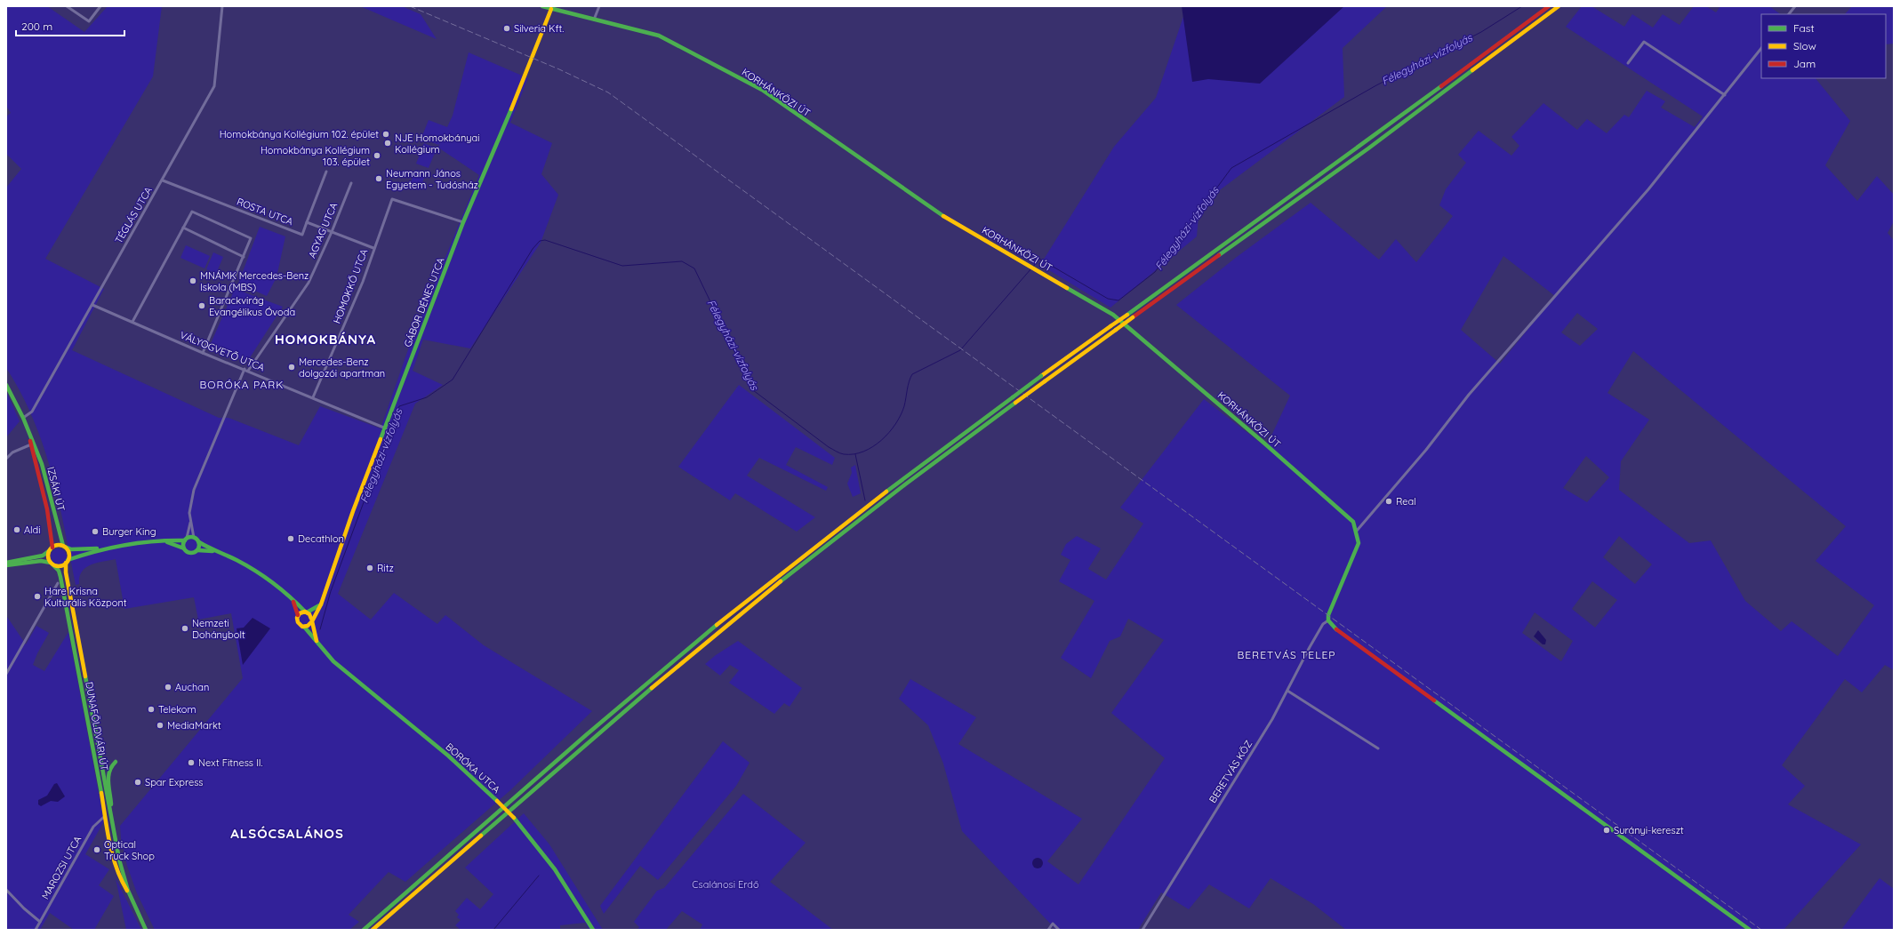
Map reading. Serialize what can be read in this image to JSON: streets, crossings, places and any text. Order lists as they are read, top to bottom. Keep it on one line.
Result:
{"streets":{"main road":["KORHÁNKÖZI ÚT","GÁBOR DÉNES UTCA","IZSÁKI ÚT","DUNAFÖLDVÁRI ÚT","BORÓKA UTCA"],"street":["ROSTA UTCA","TÉGLÁS UTCA","AGYAG UTCA","HOMOKKŐ UTCA","VÁLYOGVETŐ UTCA","BERETVÁS KÖZ","MAROZSI UTCA"]},"crossings":[["KORHÁNKÖZI ÚT","GÁBOR DÉNES UTCA"],["ROSTA UTCA","TÉGLÁS UTCA"],["ROSTA UTCA","AGYAG UTCA"],["ROSTA UTCA","HOMOKKŐ UTCA"],["TÉGLÁS UTCA","VÁLYOGVETŐ UTCA"],["TÉGLÁS UTCA","IZSÁKI ÚT"],["AGYAG UTCA","VÁLYOGVETŐ UTCA"],["HOMOKKŐ UTCA","GÁBOR DÉNES UTCA"],["HOMOKKŐ UTCA","VÁLYOGVETŐ UTCA"],["GÁBOR DÉNES UTCA","VÁLYOGVETŐ UTCA"],["GÁBOR DÉNES UTCA","BORÓKA UTCA"],["IZSÁKI ÚT","DUNAFÖLDVÁRI ÚT"],["DUNAFÖLDVÁRI ÚT","MAROZSI UTCA"]],"districts":["HOMOKBÁNYA","BORÓKA PARK","BERETVÁS TELEP","ALSÓCSALÁNOS"],"water":["Félegyházi-vízfolyás"],"parks":["Csalánosi Erdő"],"places":["Silveria Kft.","Homokbánya Kollégium 102. épület","NJE Homokbányai Kollégium","Homokbánya Kollégium 103. épület","Neumann János Egyetem - Tudósház","MNÁMK Mercedes-Benz Iskola (MBS)","Barackvirág Evangélikus Óvoda","Mercedes-Benz dolgozói apartman","Real","Aldi","Burger King","Decathlon","Ritz","Hare Krisna Kulturális Központ","Nemzeti Dohánybolt","Auchan","Telekom","MediaMarkt","Next Fitness II.","Spar Express","Surányi-kereszt","Optical Truck Shop"],"legend":["Fast","Slow","Jam"],"scale_bar":"200 m"}
